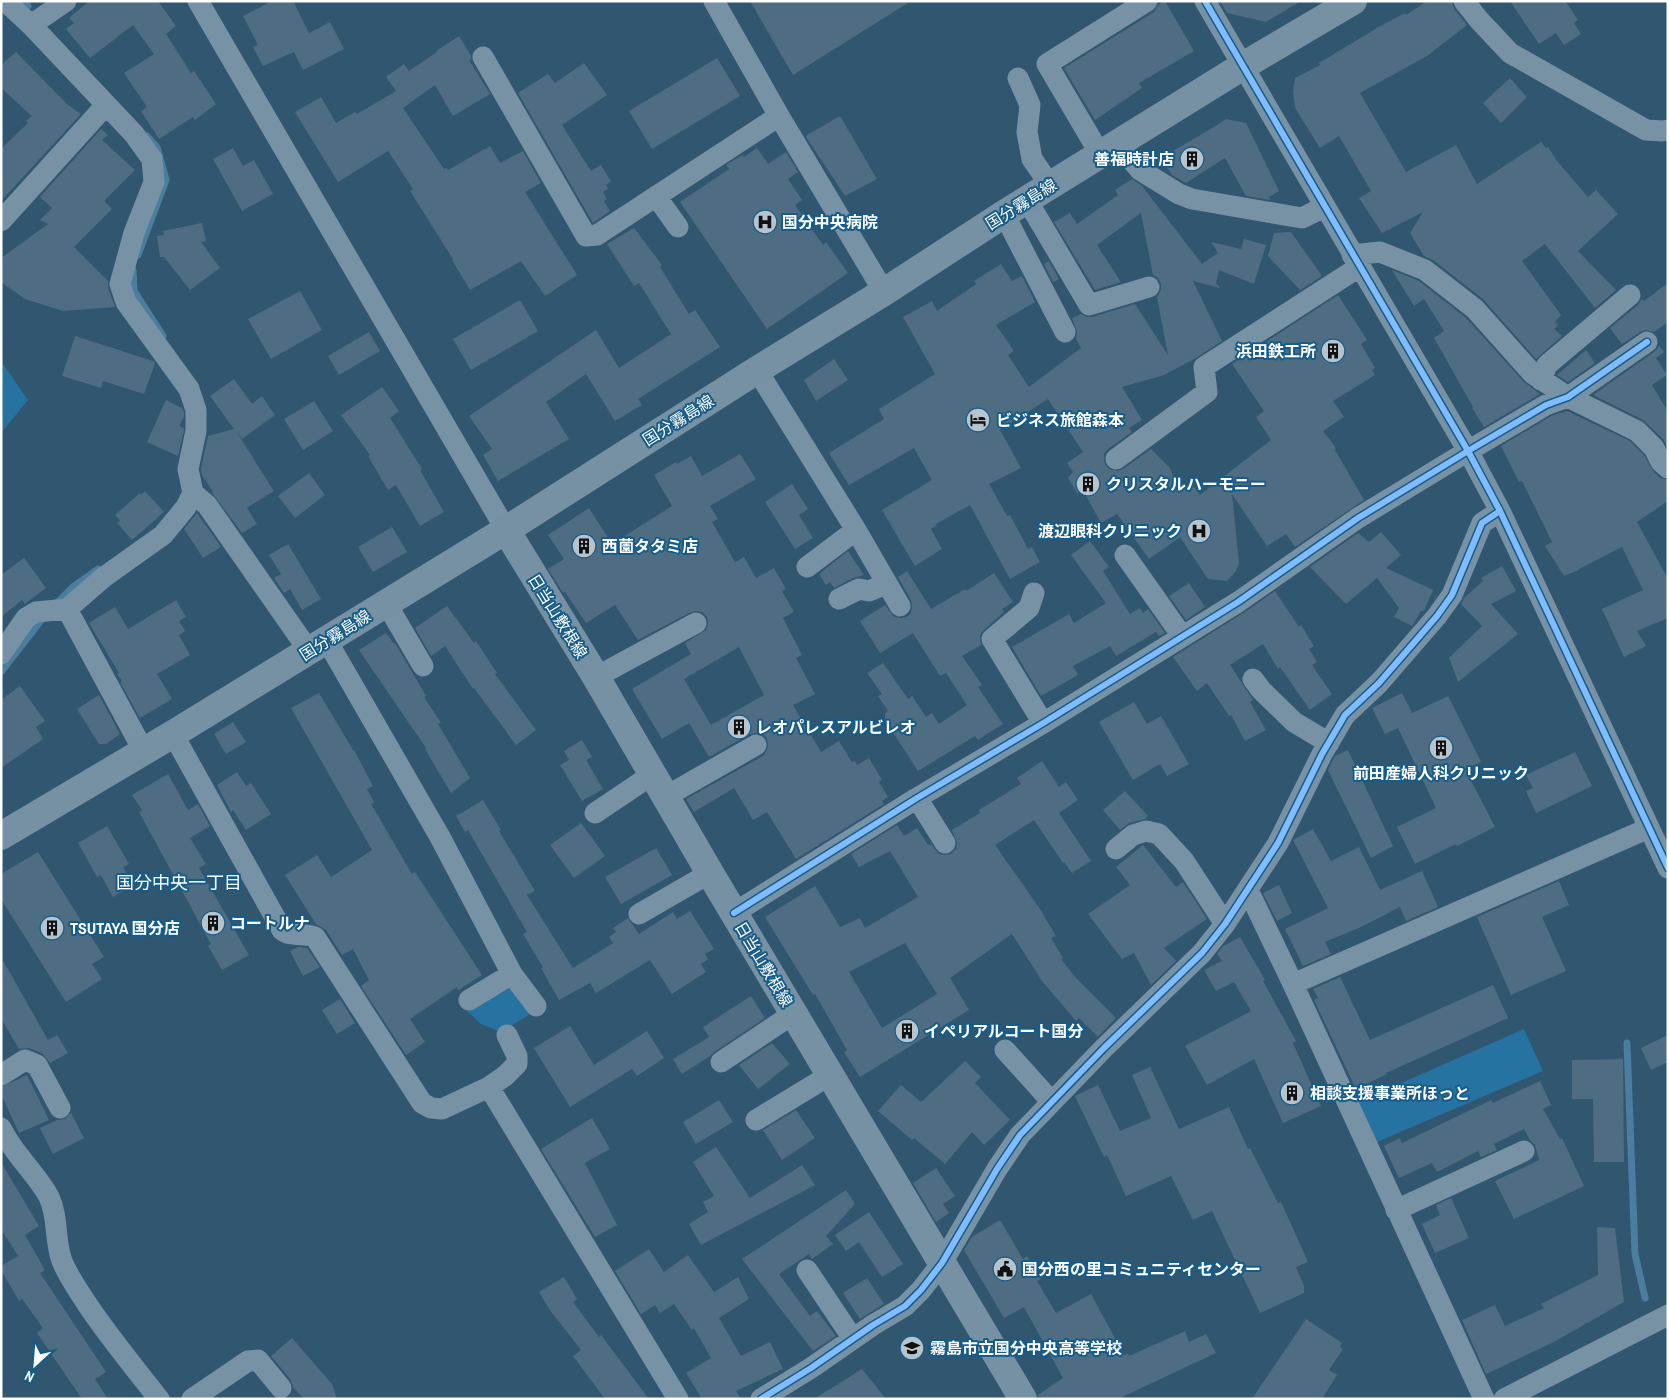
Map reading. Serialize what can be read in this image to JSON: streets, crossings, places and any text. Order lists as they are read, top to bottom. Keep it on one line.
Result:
{"streets":{"main road":["国分霧島線","日当山敷根線"]},"crossings":[["国分霧島線","日当山敷根線"]],"districts":["国分中央一丁目"],"places":{"building":["善福時計店","浜田鉄工所","クリスタルハーモニー","西薗タタミ店","レオパレスアルビレオ","前田産婦人科クリニック","コートルナ","TSUTAYA 国分店","イペリアルコート国分","相談支援事業所ほっと"],"hospital":["国分中央病院","渡辺眼科クリニック"],"hotel":["ビジネス旅館森本"],"public building":["国分西の里コミュニティセンター"],"school or university":["霧島市立国分中央高等学校"]},"north":"bottom left"}
